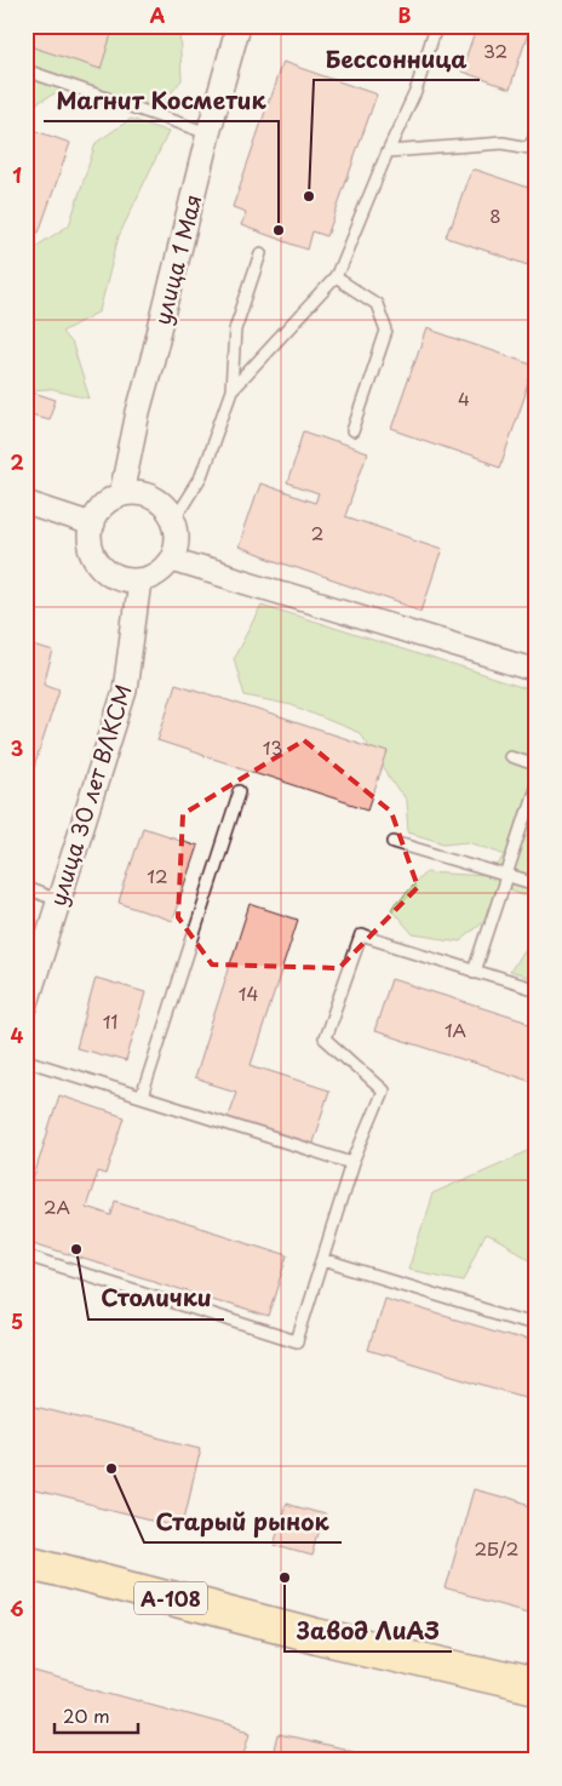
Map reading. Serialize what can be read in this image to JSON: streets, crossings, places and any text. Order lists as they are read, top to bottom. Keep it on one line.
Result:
{"streets":{"highway":["А-108"],"street":["улица 1 Мая","улица 30 лет ВЛКСМ"]},"crossings":[["улица 1 Мая","улица 30 лет ВЛКСМ"]],"places":["Бессонница","Магнит Косметик","Столички","Старый рынок","Завод ЛиАЗ"],"house_numbers":["32","8","4","2","13","12","14","11","1А","2А","2Б/2"],"scale_bar":"20 m","grid":{"columns":["A","B"],"rows":["1","2","3","4","5","6"]}}
